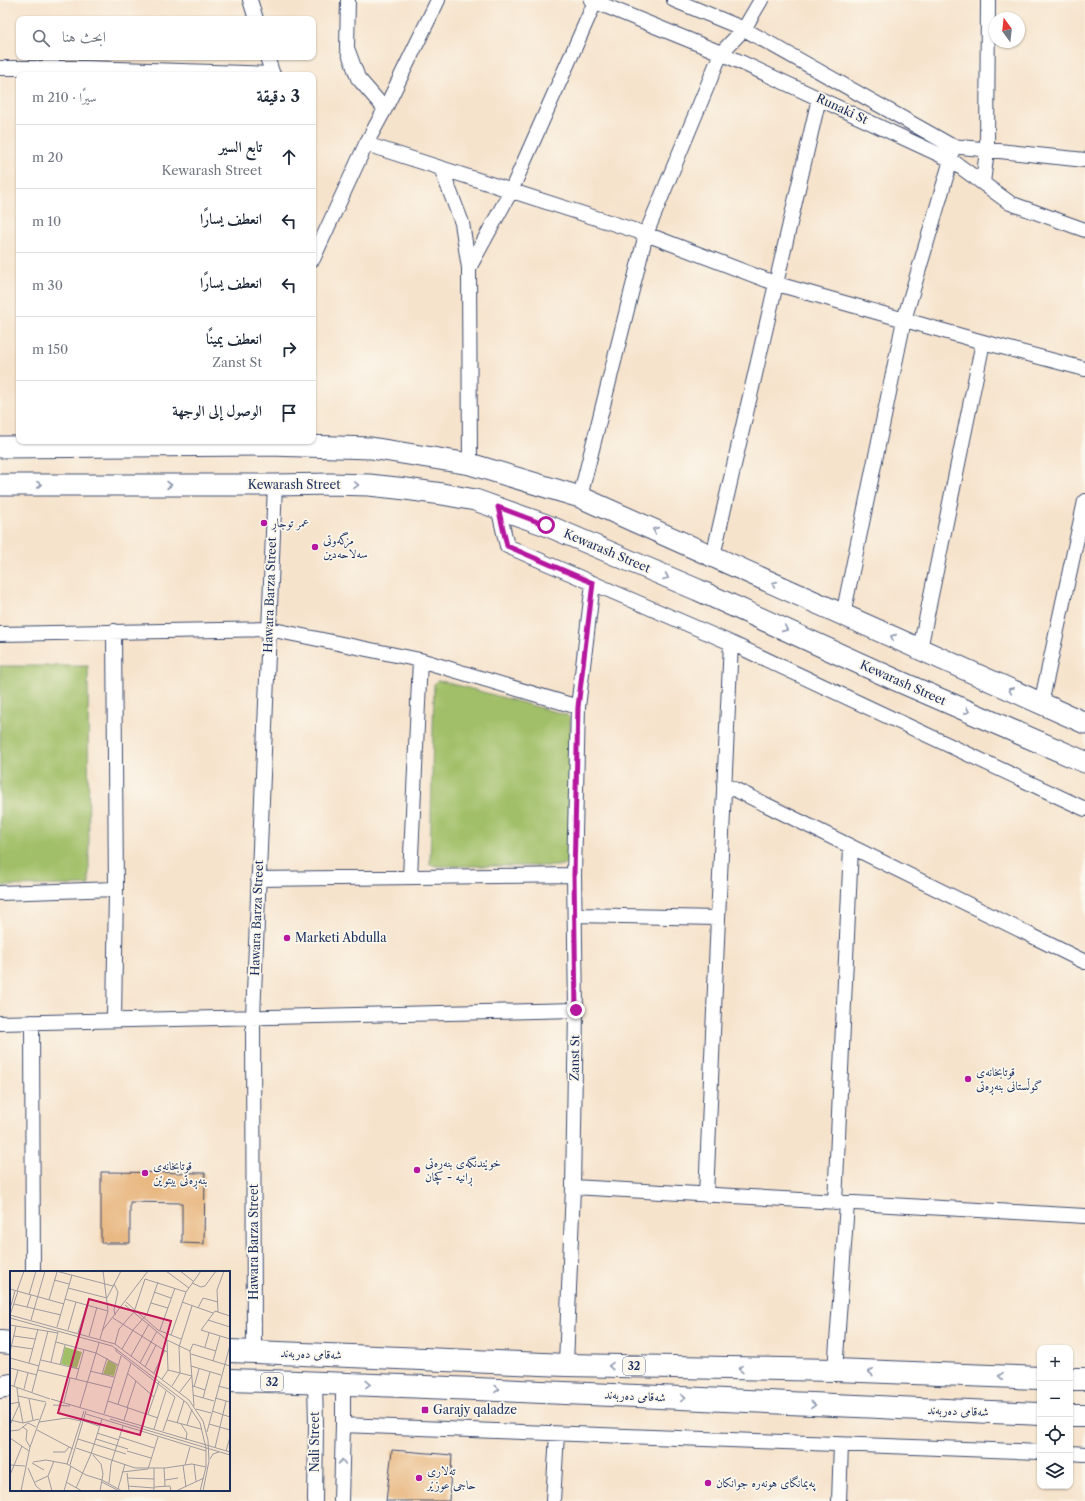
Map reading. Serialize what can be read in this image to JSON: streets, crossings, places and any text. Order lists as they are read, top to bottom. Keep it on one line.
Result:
{"streets":{"highway":["شەقامی دەربەند","32"],"main road":["Kewarash Street"],"street":["Runaki St","Hawara Barza Street","Zanst St","Nali Street"]},"crossings":[["Kewarash Street","Hawara Barza Street"],["Hawara Barza Street","شەقامی دەربەند"],["Zanst St","شەقامی دەربەند"],["شەقامی دەربەند","Nali Street"]],"places":{"other":["عمر توجاڕ","مزگەوتی سەلاحەدین","Marketi Abdulla","قوتابخانه‌ی گوڵستانی بنه‌ڕه‌تی","خوێندنگەی بنەڕەتی ڕانیە - کچان","قوتابخانەی بنەڕەتی بیتوێن","تەلاری حاجی عوزێر","پەیمانگای هونەرە جوانکان"],"transit":["Garajy qaladze"]},"north":"top","page":{"search":"ابحث هنا","heading":["3 دقيقة","سيرًا · 210 m"],"list":[["تابع السير","Kewarash Street","20 m"],["انعطف يسارًا","10 m"],["انعطف يسارًا","30 m"],["انعطف يمينًا","Zanst St","150 m"],"الوصول إلى الوجهة"],"map_buttons":["+","−"]}}
